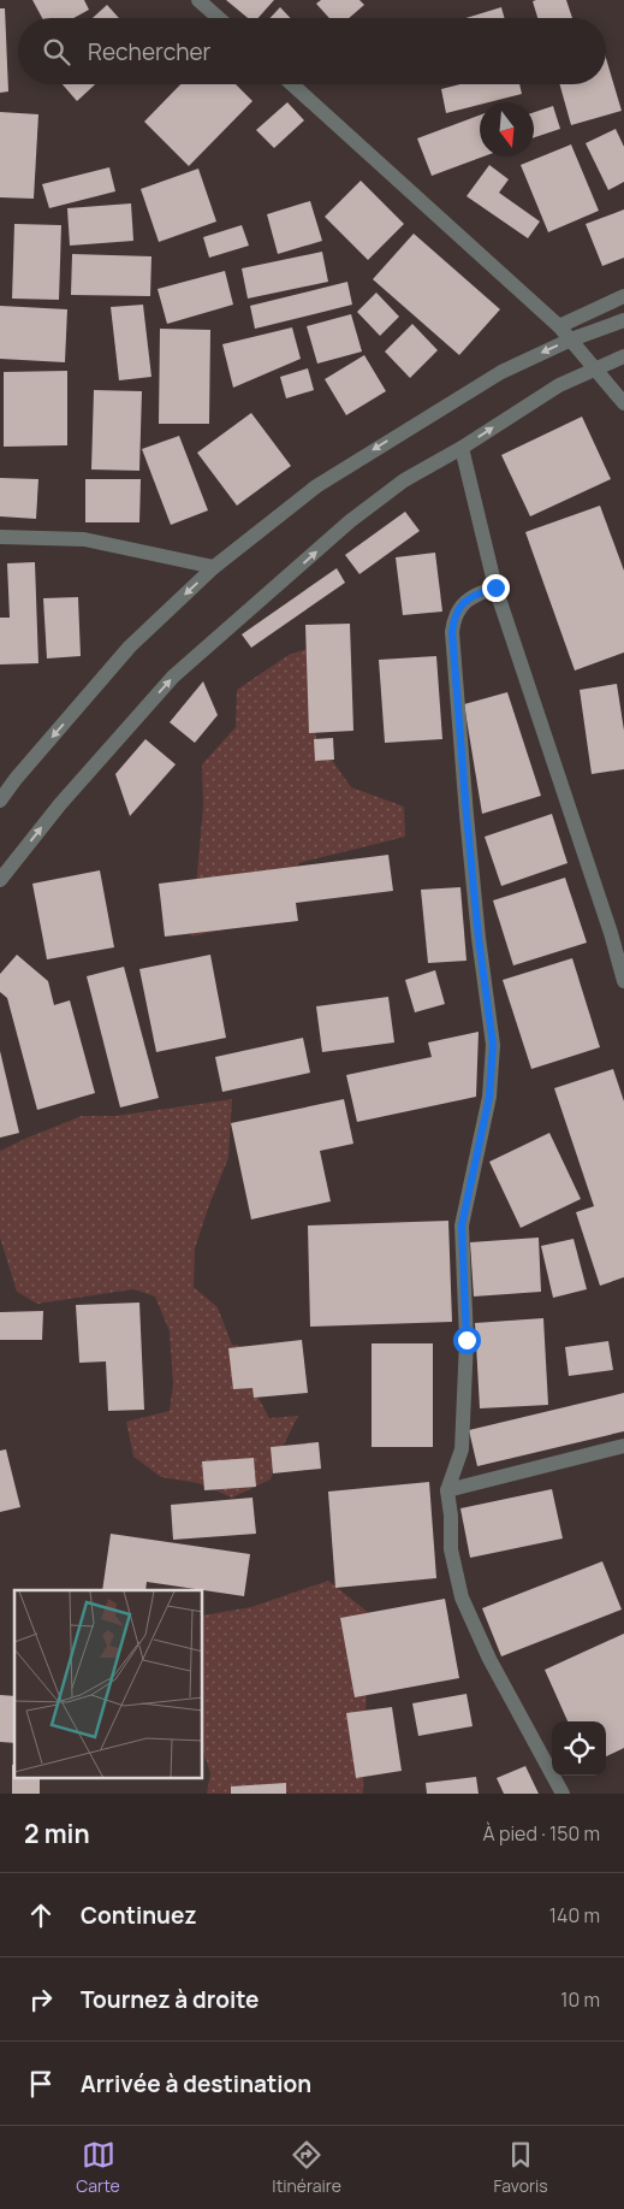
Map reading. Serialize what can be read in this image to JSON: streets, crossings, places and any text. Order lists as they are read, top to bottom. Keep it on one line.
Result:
{"north":"bottom","page":{"search":"Rechercher","heading":["2 min","À pied · 150 m"],"list":[["Continuez","140 m"],["Tournez à droite","10 m"],"Arrivée à destination"],"nav":["Carte","Itinéraire","Favoris"]}}
